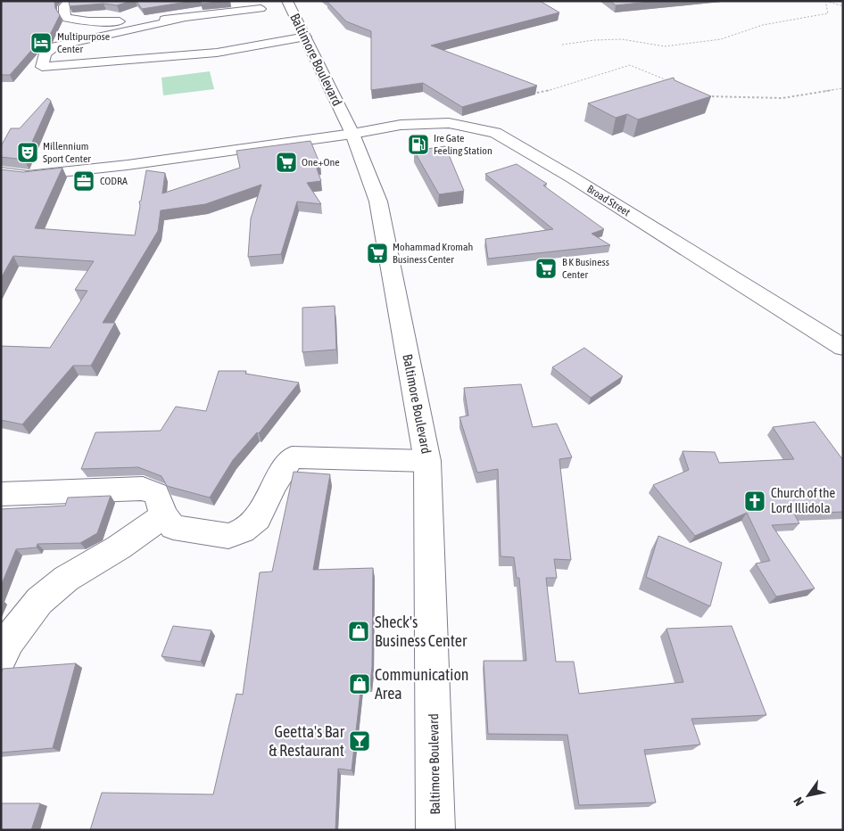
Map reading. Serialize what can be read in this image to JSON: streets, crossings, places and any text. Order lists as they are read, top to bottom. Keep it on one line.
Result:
{"streets":{"main road":["Baltimore Boulevard","Broad Street"]},"crossings":[["Baltimore Boulevard","Broad Street"]],"places":{"hotel":["Multipurpose Center"],"fuel station":["Ire Gate Feeling Station"],"theatre":["Millennium Sport Center"],"supermarket":["One+One","Mohammad Kromah Business Center","B K Business Center"],"office":["CODRA"],"church":["Church of the Lord Illidola"],"shop":["Sheck's Business Center","Communication Area"],"bar":["Geetta's Bar & Restaurant"]},"north":"bottom left"}
